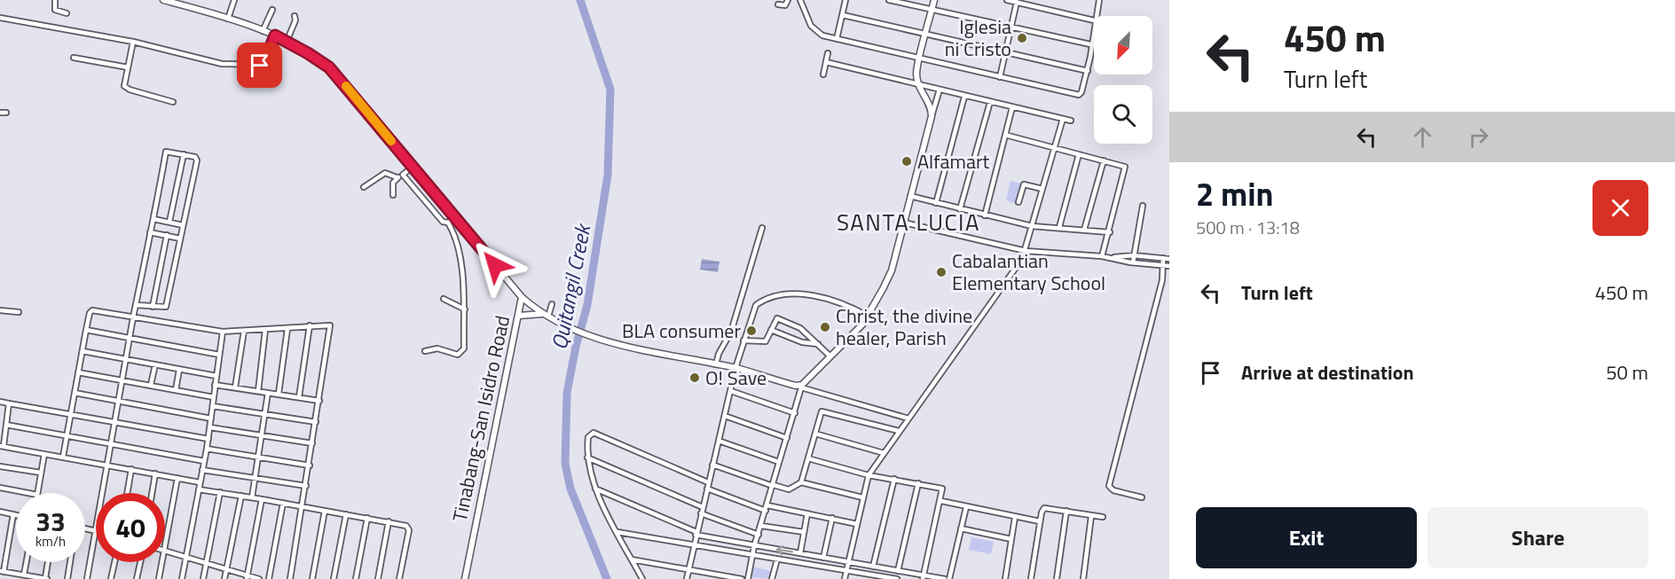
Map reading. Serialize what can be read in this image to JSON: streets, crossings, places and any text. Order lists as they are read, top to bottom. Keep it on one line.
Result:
{"streets":{"street":["Tinabang-San Isidro Road"]},"districts":["SANTA LUCIA"],"water":["Quitangil Creek"],"places":["Iglesia ni Cristo","Alfamart","Cabalantian Elementary School","Christ, the divine healer, Parish","BLA consumer","O! Save"],"north":"bottom left","page":{"turn":["450 m","Turn left"],"heading":["2 min","500 m · 13:18"],"list":[{"name":"Turn left","value":"450 m"},{"name":"Arrive at destination","value":"50 m"}],"speed":"33 km/h","limit":"40","buttons":["Exit","Share"]}}
